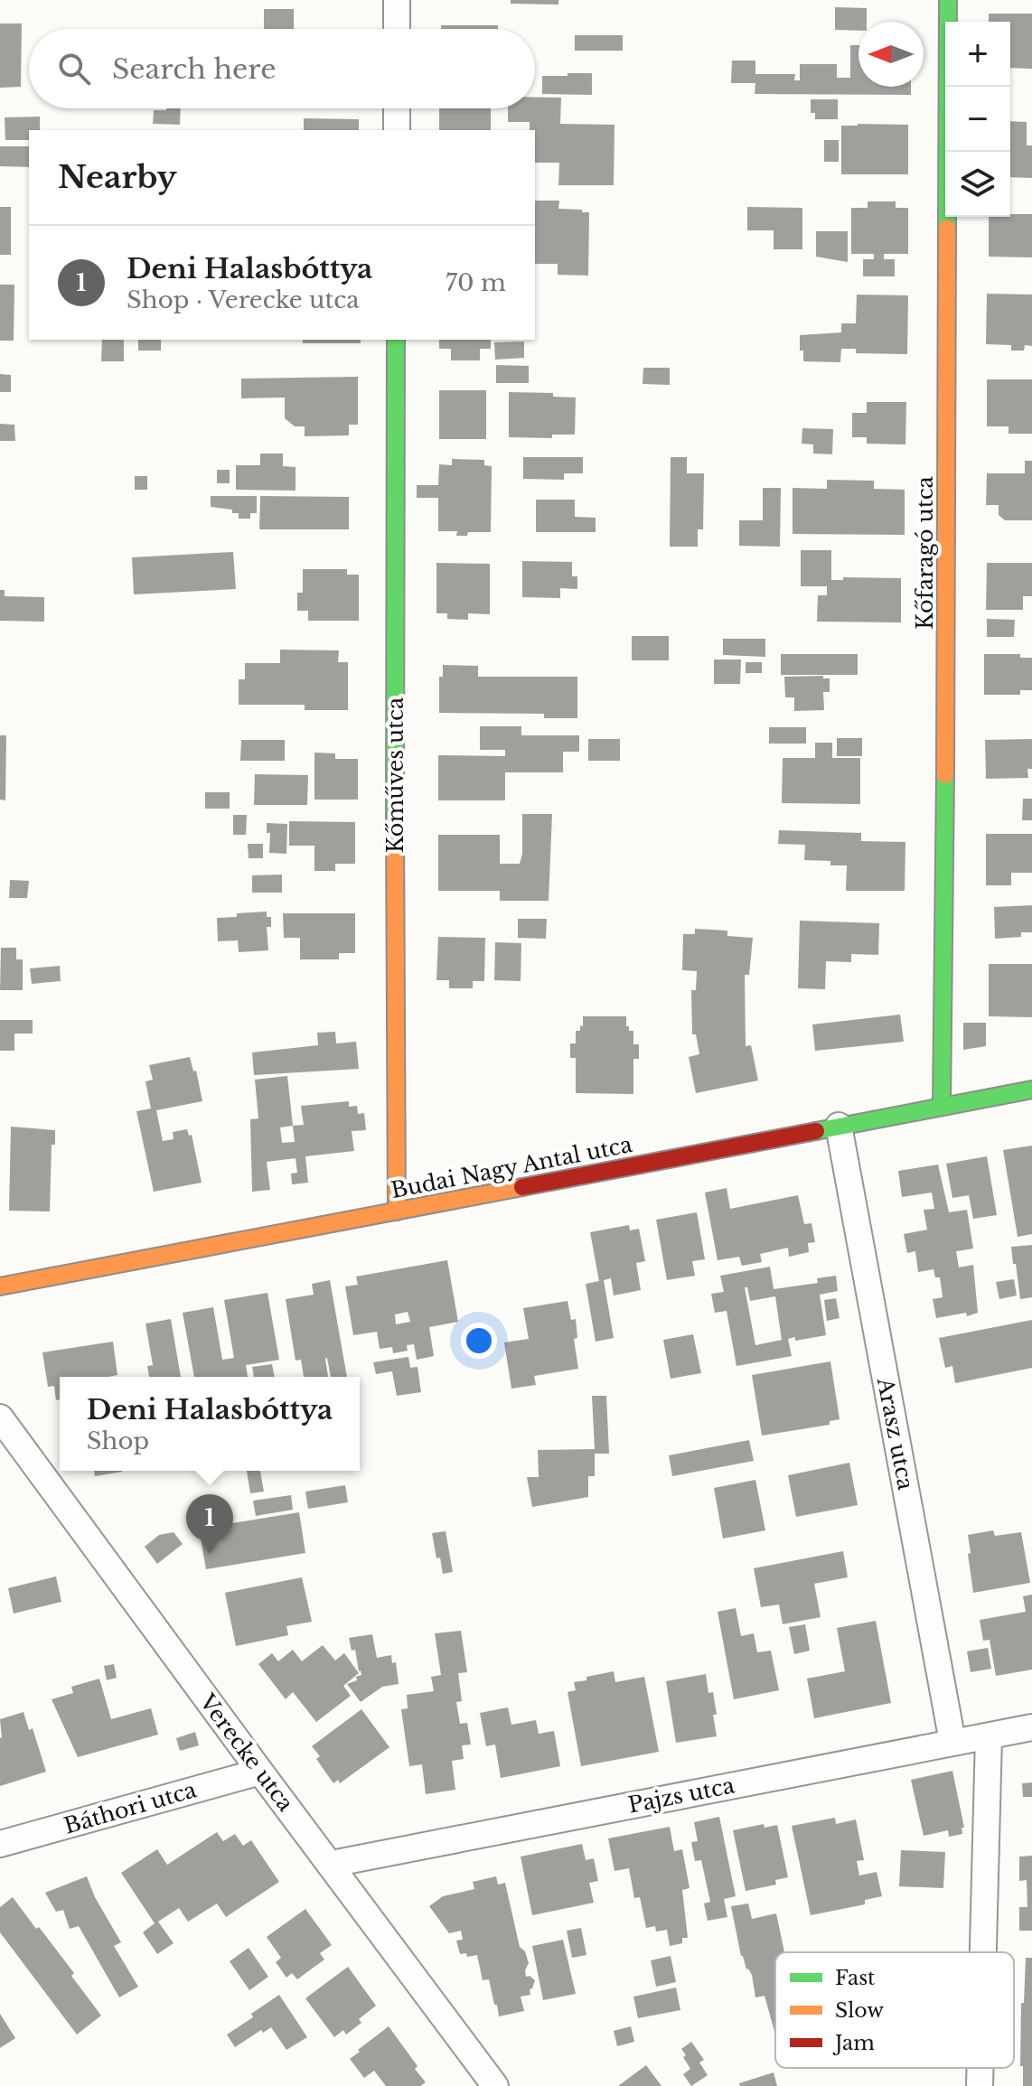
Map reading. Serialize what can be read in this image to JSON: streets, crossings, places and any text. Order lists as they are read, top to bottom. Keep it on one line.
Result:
{"streets":{"street":["Kőfaragó utca","Kőműves utca","Budai Nagy Antal utca","Arasz utca","Verecke utca","Pajzs utca","Báthori utca"]},"crossings":[["Kőfaragó utca","Budai Nagy Antal utca"],["Kőműves utca","Budai Nagy Antal utca"],["Budai Nagy Antal utca","Arasz utca"],["Arasz utca","Pajzs utca"],["Verecke utca","Pajzs utca"],["Verecke utca","Báthori utca"]],"legend":["Fast","Slow","Jam"],"north":"left","page":{"map_buttons":["+","−"],"search":"Search here","heading":"Nearby","list":[{"mark":"1","name":"Deni Halasbóttya","note":"Shop · Verecke utca","value":"70 m"}],"popup":["Deni Halasbóttya","Shop"],"pins":"1"}}
